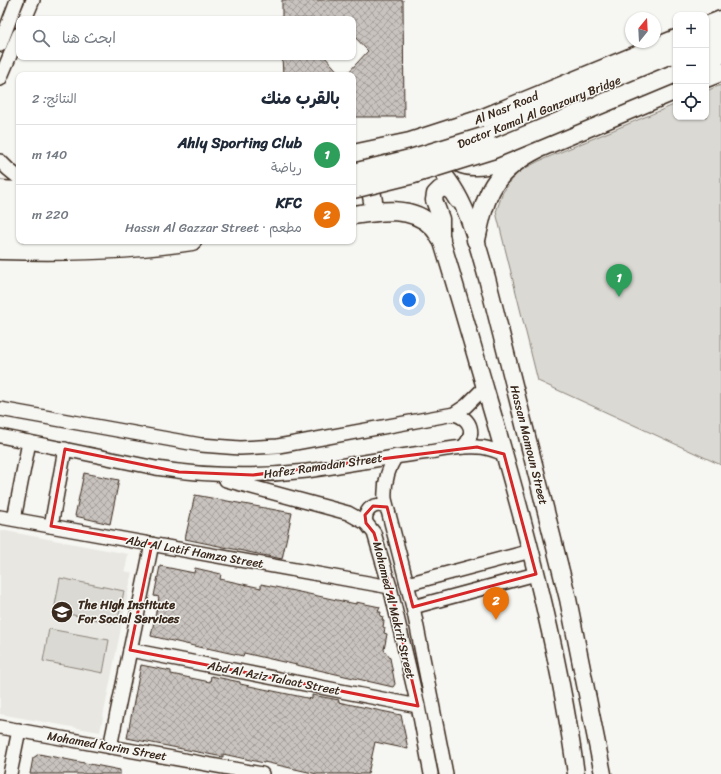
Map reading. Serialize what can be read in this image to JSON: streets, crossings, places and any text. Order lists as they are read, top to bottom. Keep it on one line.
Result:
{"streets":{"highway":["Al Nasr Road","Doctor Kamal Al Ganzoury Bridge"],"main road":["Hassan Mamoun Street"],"street":["Hafez Ramadan Street","Abd Al Latif Hamza Street","Mohamed Al Makrif Street","Abd Al Aziz Talaat Street","Mohamed Karim Street"]},"crossings":[["Al Nasr Road","Hassan Mamoun Street"],["Hassan Mamoun Street","Hafez Ramadan Street"],["Hafez Ramadan Street","Mohamed Al Makrif Street"],["Abd Al Latif Hamza Street","Mohamed Al Makrif Street"],["Mohamed Al Makrif Street","Abd Al Aziz Talaat Street"]],"places":{"school or university":["The High Institute For Social Services"]},"north":"top","page":{"map_buttons":["+","−"],"search":"ابحث هنا","heading":["بالقرب منك","النتائج: 2"],"list":[{"mark":"1","name":"Ahly Sporting Club","note":"رياضة","value":"140 m"},{"mark":"2","name":"KFC","note":"مطعم · Hassn Al Gazzar Street","value":"220 m"}],"pins":["1","2"]}}
